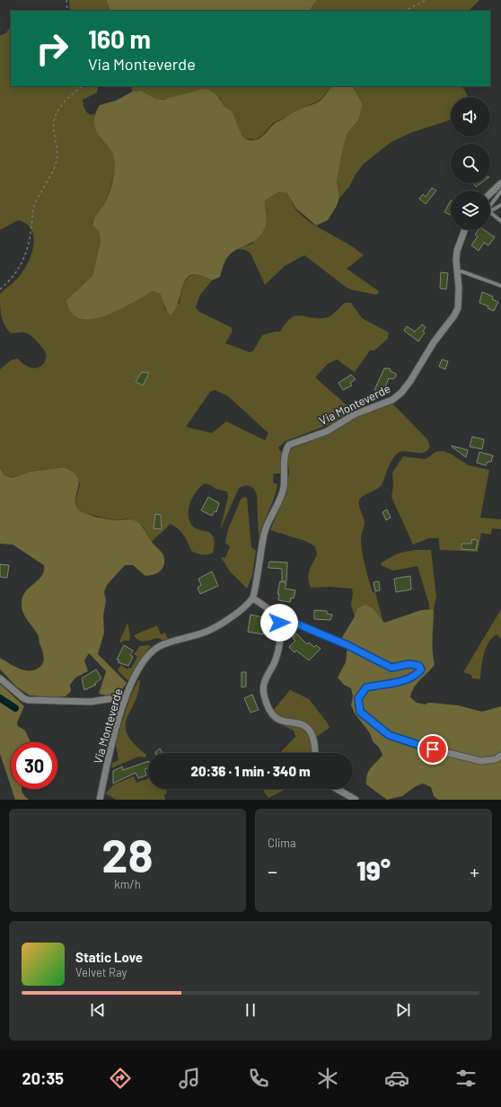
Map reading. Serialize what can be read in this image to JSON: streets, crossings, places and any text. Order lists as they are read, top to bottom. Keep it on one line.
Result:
{"streets":{"street":["Via Monteverde"]},"page":{"turn":["160 m","Via Monteverde"],"limit":"30","trip":"20:36 · 1 min · 340 m","tile":[["28","km/h"],"Clima"],"heat":["−","19°","+"],"song":["Static Love","Velvet Ray"],"tabs":"20:35"}}
